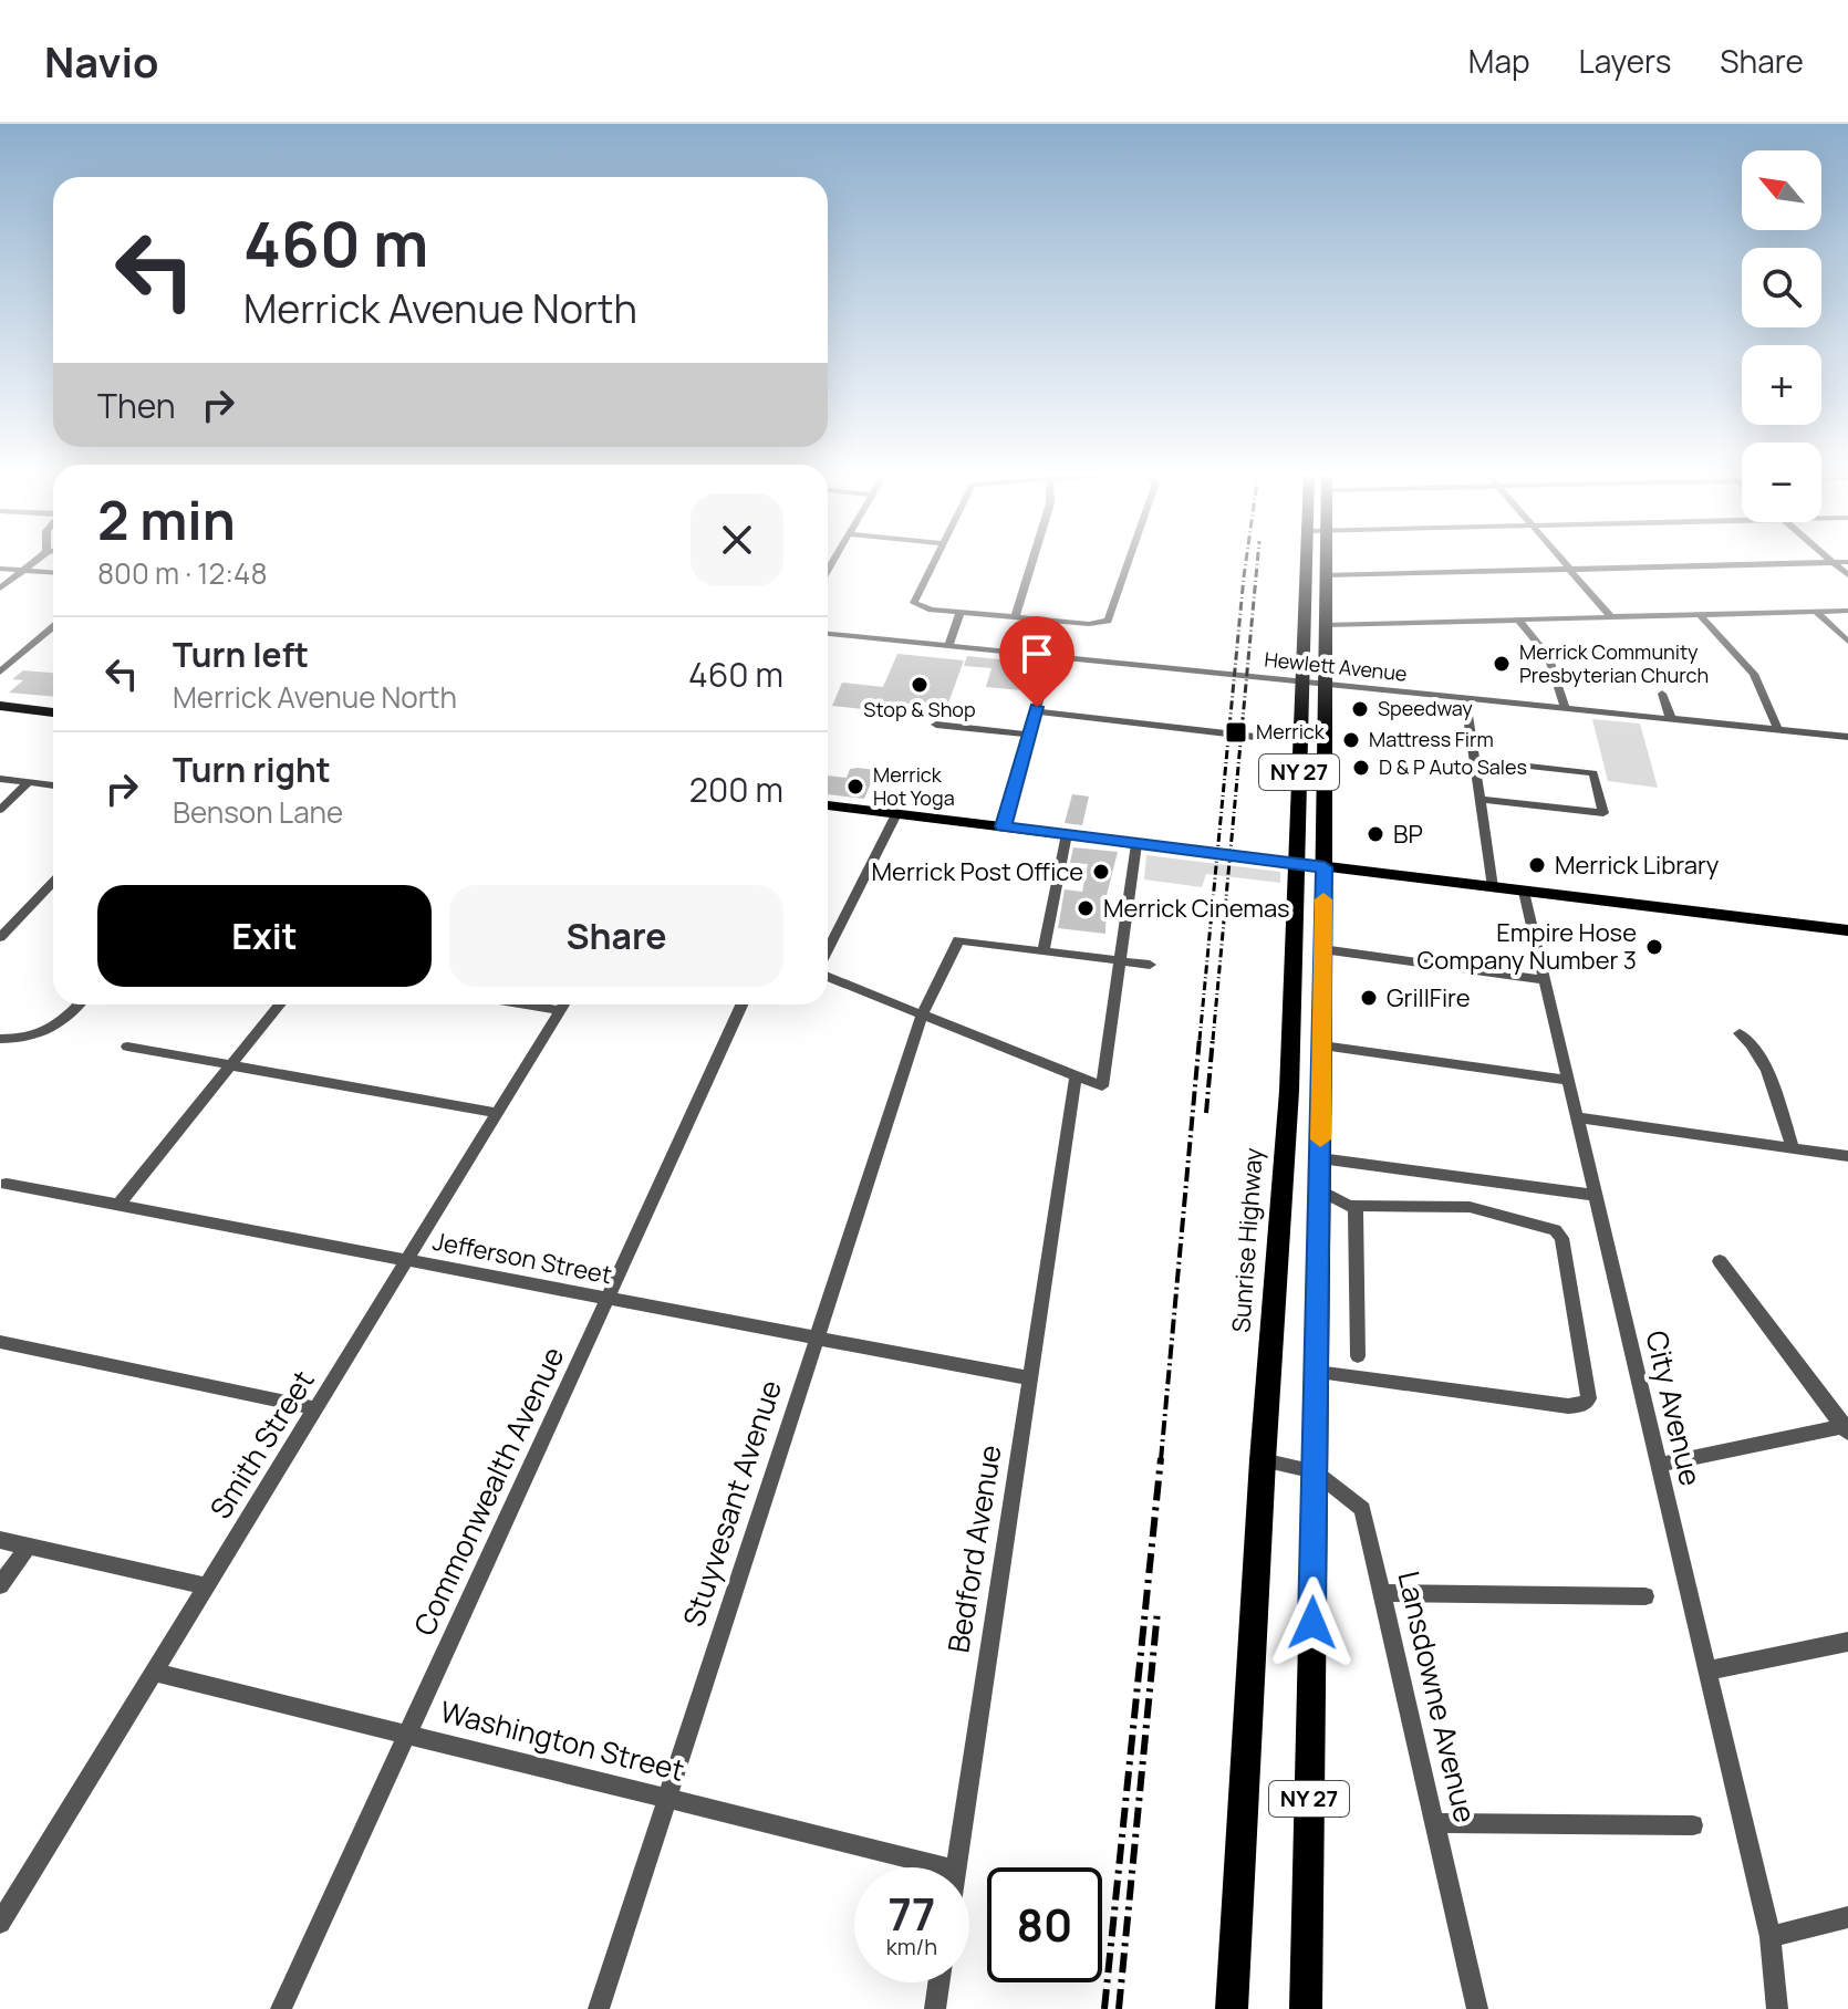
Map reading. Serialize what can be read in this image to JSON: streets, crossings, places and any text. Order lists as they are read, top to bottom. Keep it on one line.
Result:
{"streets":{"highway":["NY 27","Sunrise Highway"],"street":["Hewlett Avenue","Jefferson Street","City Avenue","Smith Street","Commonwealth Avenue","Stuyvesant Avenue","Bedford Avenue","Lansdowne Avenue","Washington Street"]},"crossings":[["Hewlett Avenue","NY 27"],["Hewlett Avenue","Sunrise Highway"],["NY 27","Lansdowne Avenue"],["Sunrise Highway","Lansdowne Avenue"],["Jefferson Street","Smith Street"],["Jefferson Street","Commonwealth Avenue"],["Jefferson Street","Stuyvesant Avenue"],["Jefferson Street","Bedford Avenue"],["Smith Street","Washington Street"],["Commonwealth Avenue","Washington Street"],["Stuyvesant Avenue","Washington Street"]],"places":{"other":["Merrick Community Presbyterian Church","Stop & Shop","Speedway","Mattress Firm","D & P Auto Sales","Merrick Hot Yoga","BP","Merrick Library","Merrick Post Office","Merrick Cinemas","Empire Hose Company Number 3","GrillFire"],"transit":["Merrick"]},"north":"top left","page":{"header":"Navio","nav":["Map","Layers","Share"],"map_buttons":["+","−"],"turn":["460 m","Merrick Avenue North"],"then":"Then","heading":["2 min","800 m · 12:48"],"list":[{"name":"Turn left","note":"Merrick Avenue North","value":"460 m"},{"name":"Turn right","note":"Benson Lane","value":"200 m"}],"buttons":["Exit","Share"],"speed":"77 km/h","limit":"80"}}
